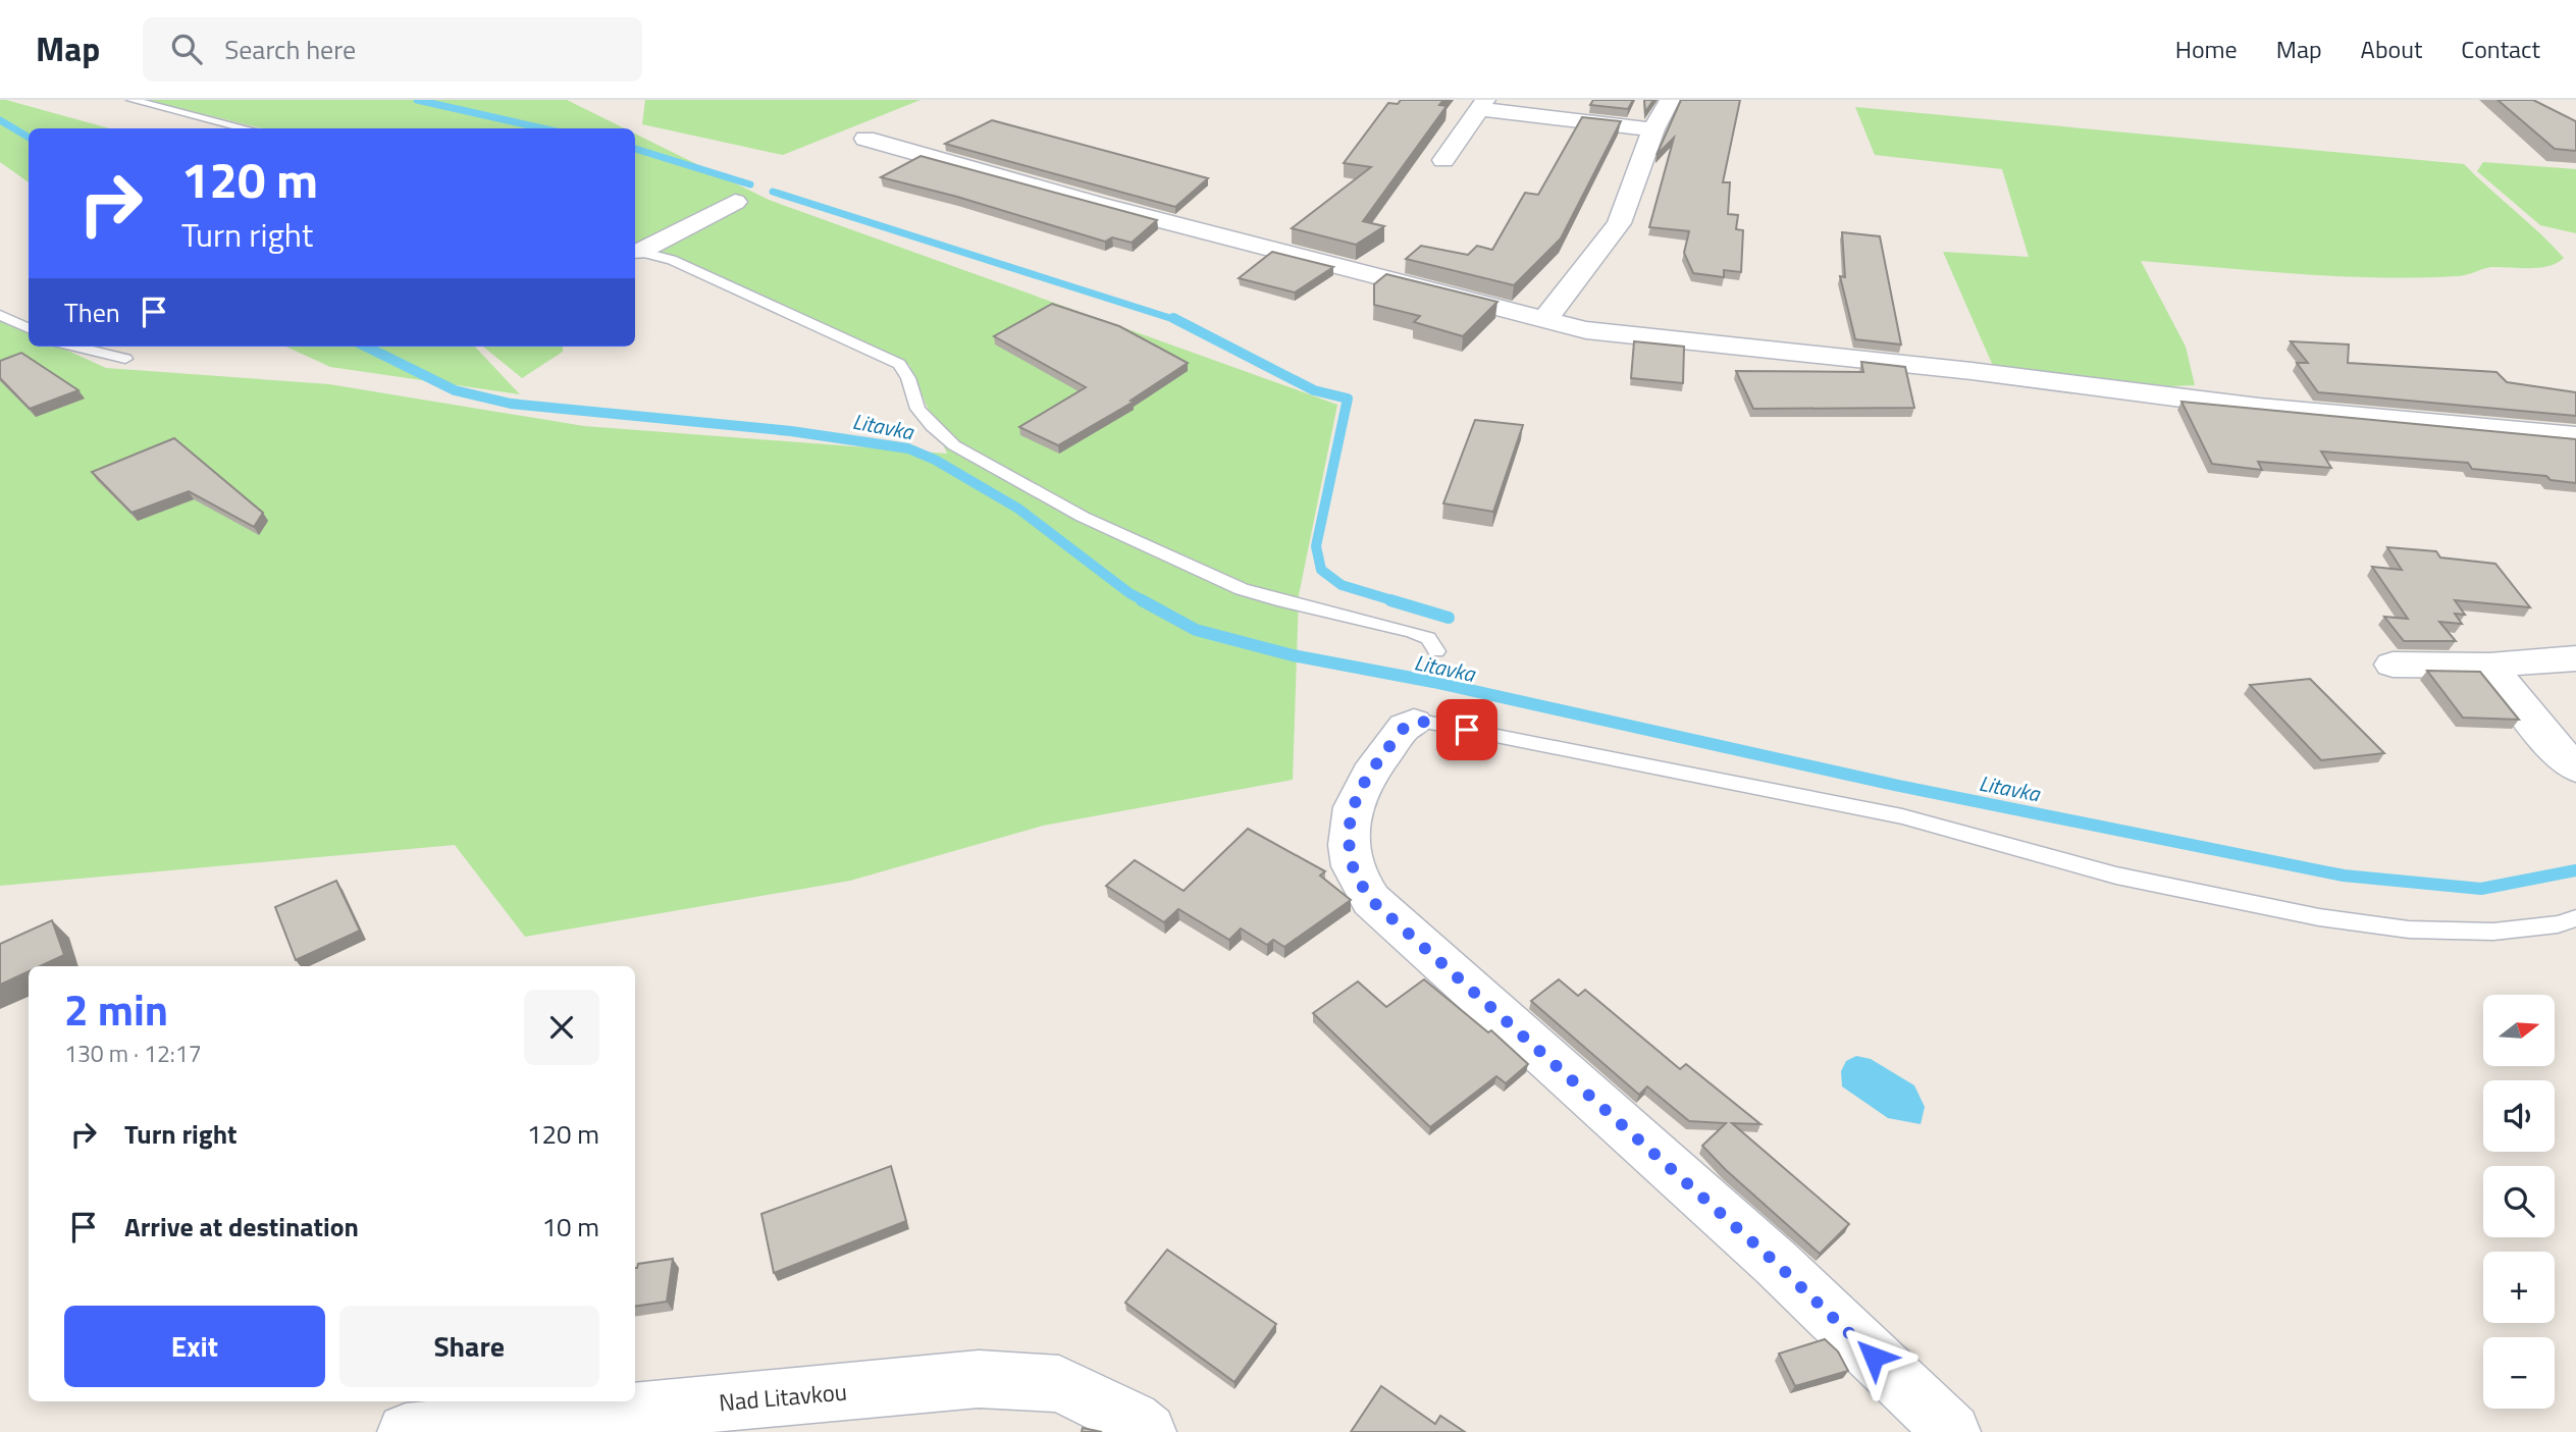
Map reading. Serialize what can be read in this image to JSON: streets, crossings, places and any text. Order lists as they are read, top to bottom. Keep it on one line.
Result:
{"streets":{"street":["Nad Litavkou"]},"water":["Litavka"],"north":"right","page":{"header":"Map","search":"Search here","nav":["Home","Map","About","Contact"],"turn":["120 m","Turn right"],"then":"Then","heading":["2 min","130 m · 12:17"],"map_buttons":["+","−"],"list":[{"name":"Turn right","value":"120 m"},{"name":"Arrive at destination","value":"10 m"}],"buttons":["Exit","Share"]}}
